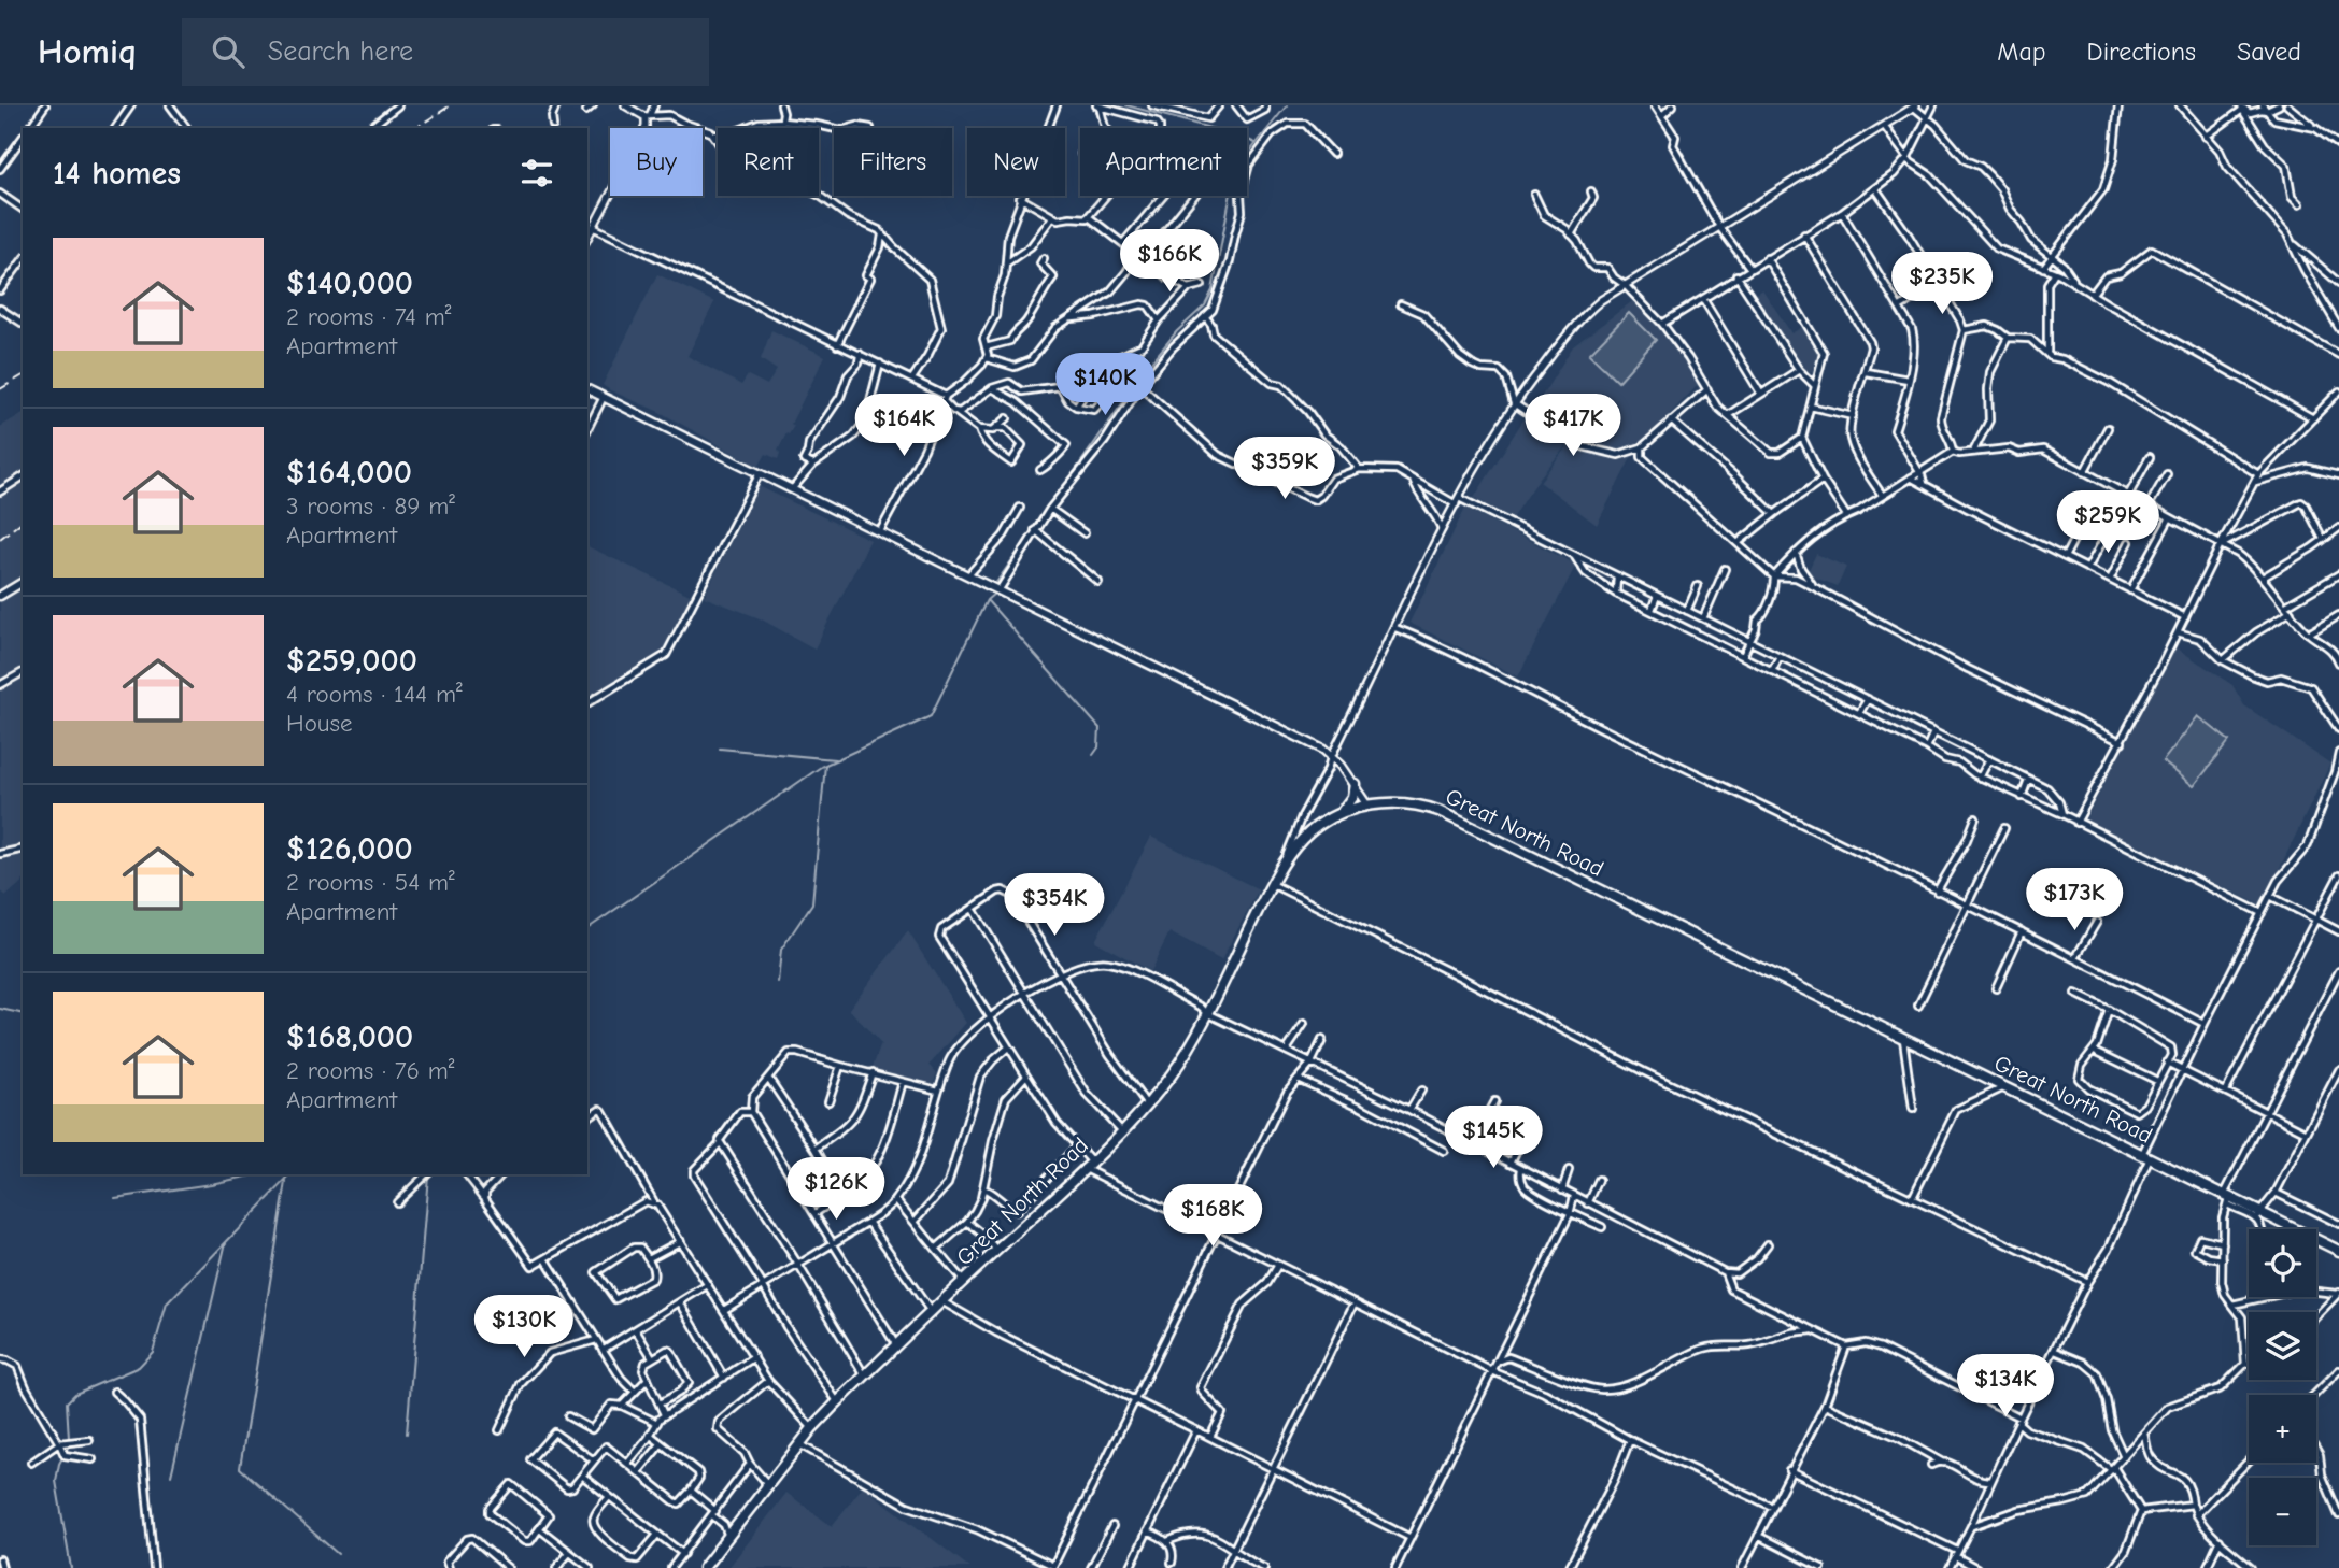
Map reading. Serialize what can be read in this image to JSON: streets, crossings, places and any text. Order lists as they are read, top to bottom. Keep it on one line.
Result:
{"streets":{"highway":["Great North Road"]},"page":{"header":"Homiq","search":"Search here","nav":["Map","Directions","Saved"],"chip":["Buy","Rent","Filters","New","Apartment"],"heading":"14 homes","list":[{"name":"$140,000","note":"2 rooms · 74 m² · Apartment"},{"name":"$164,000","note":"3 rooms · 89 m² · Apartment"},{"name":"$259,000","note":"4 rooms · 144 m² · House"},{"name":"$126,000","note":"2 rooms · 54 m² · Apartment"},{"name":"$168,000","note":"2 rooms · 76 m² · Apartment"}],"price":["$166K","$235K","$140K","$164K","$417K","$359K","$259K","$173K","$354K","$145K","$126K","$168K","$130K","$134K"],"map_buttons":["+","−"]}}
